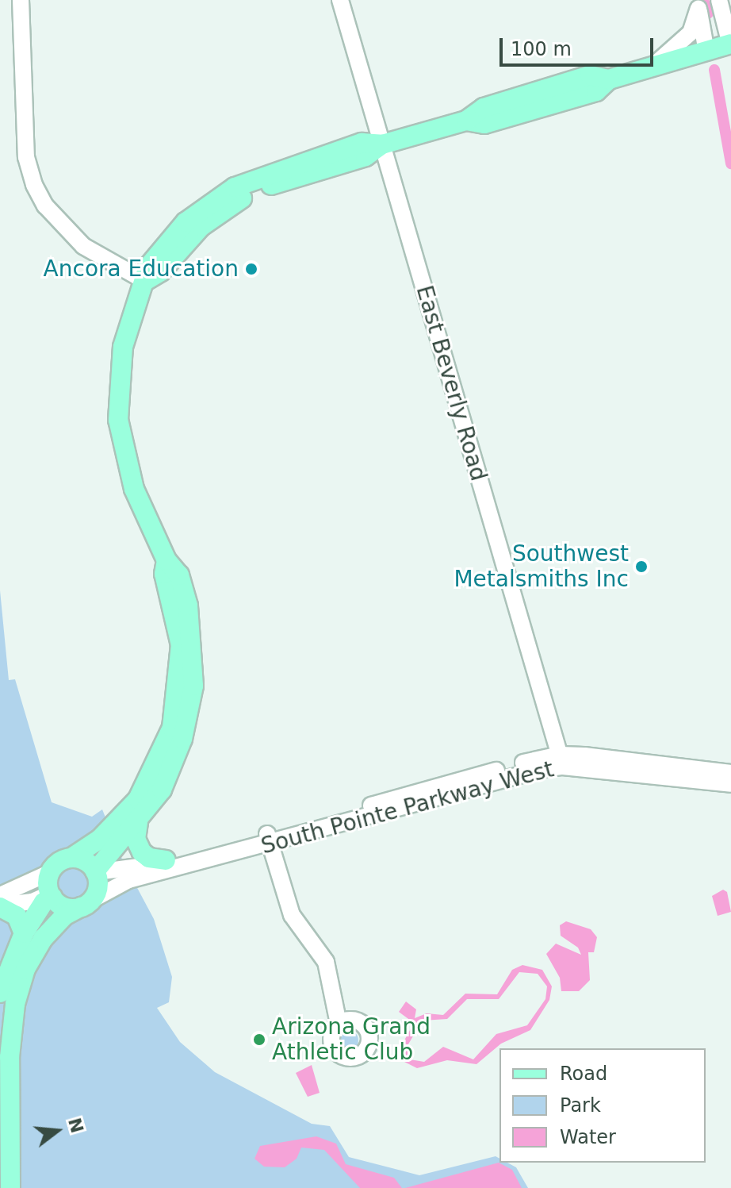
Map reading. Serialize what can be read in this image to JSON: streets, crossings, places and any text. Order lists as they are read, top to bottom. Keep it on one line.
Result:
{"streets":{"street":["East Beverly Road","South Pointe Parkway West"]},"crossings":[["East Beverly Road","South Pointe Parkway West"]],"places":["Ancora Education","Southwest Metalsmiths Inc","Arizona Grand Athletic Club"],"legend":["Road","Park","Water"],"scale_bar":"100 m","north":"right"}
